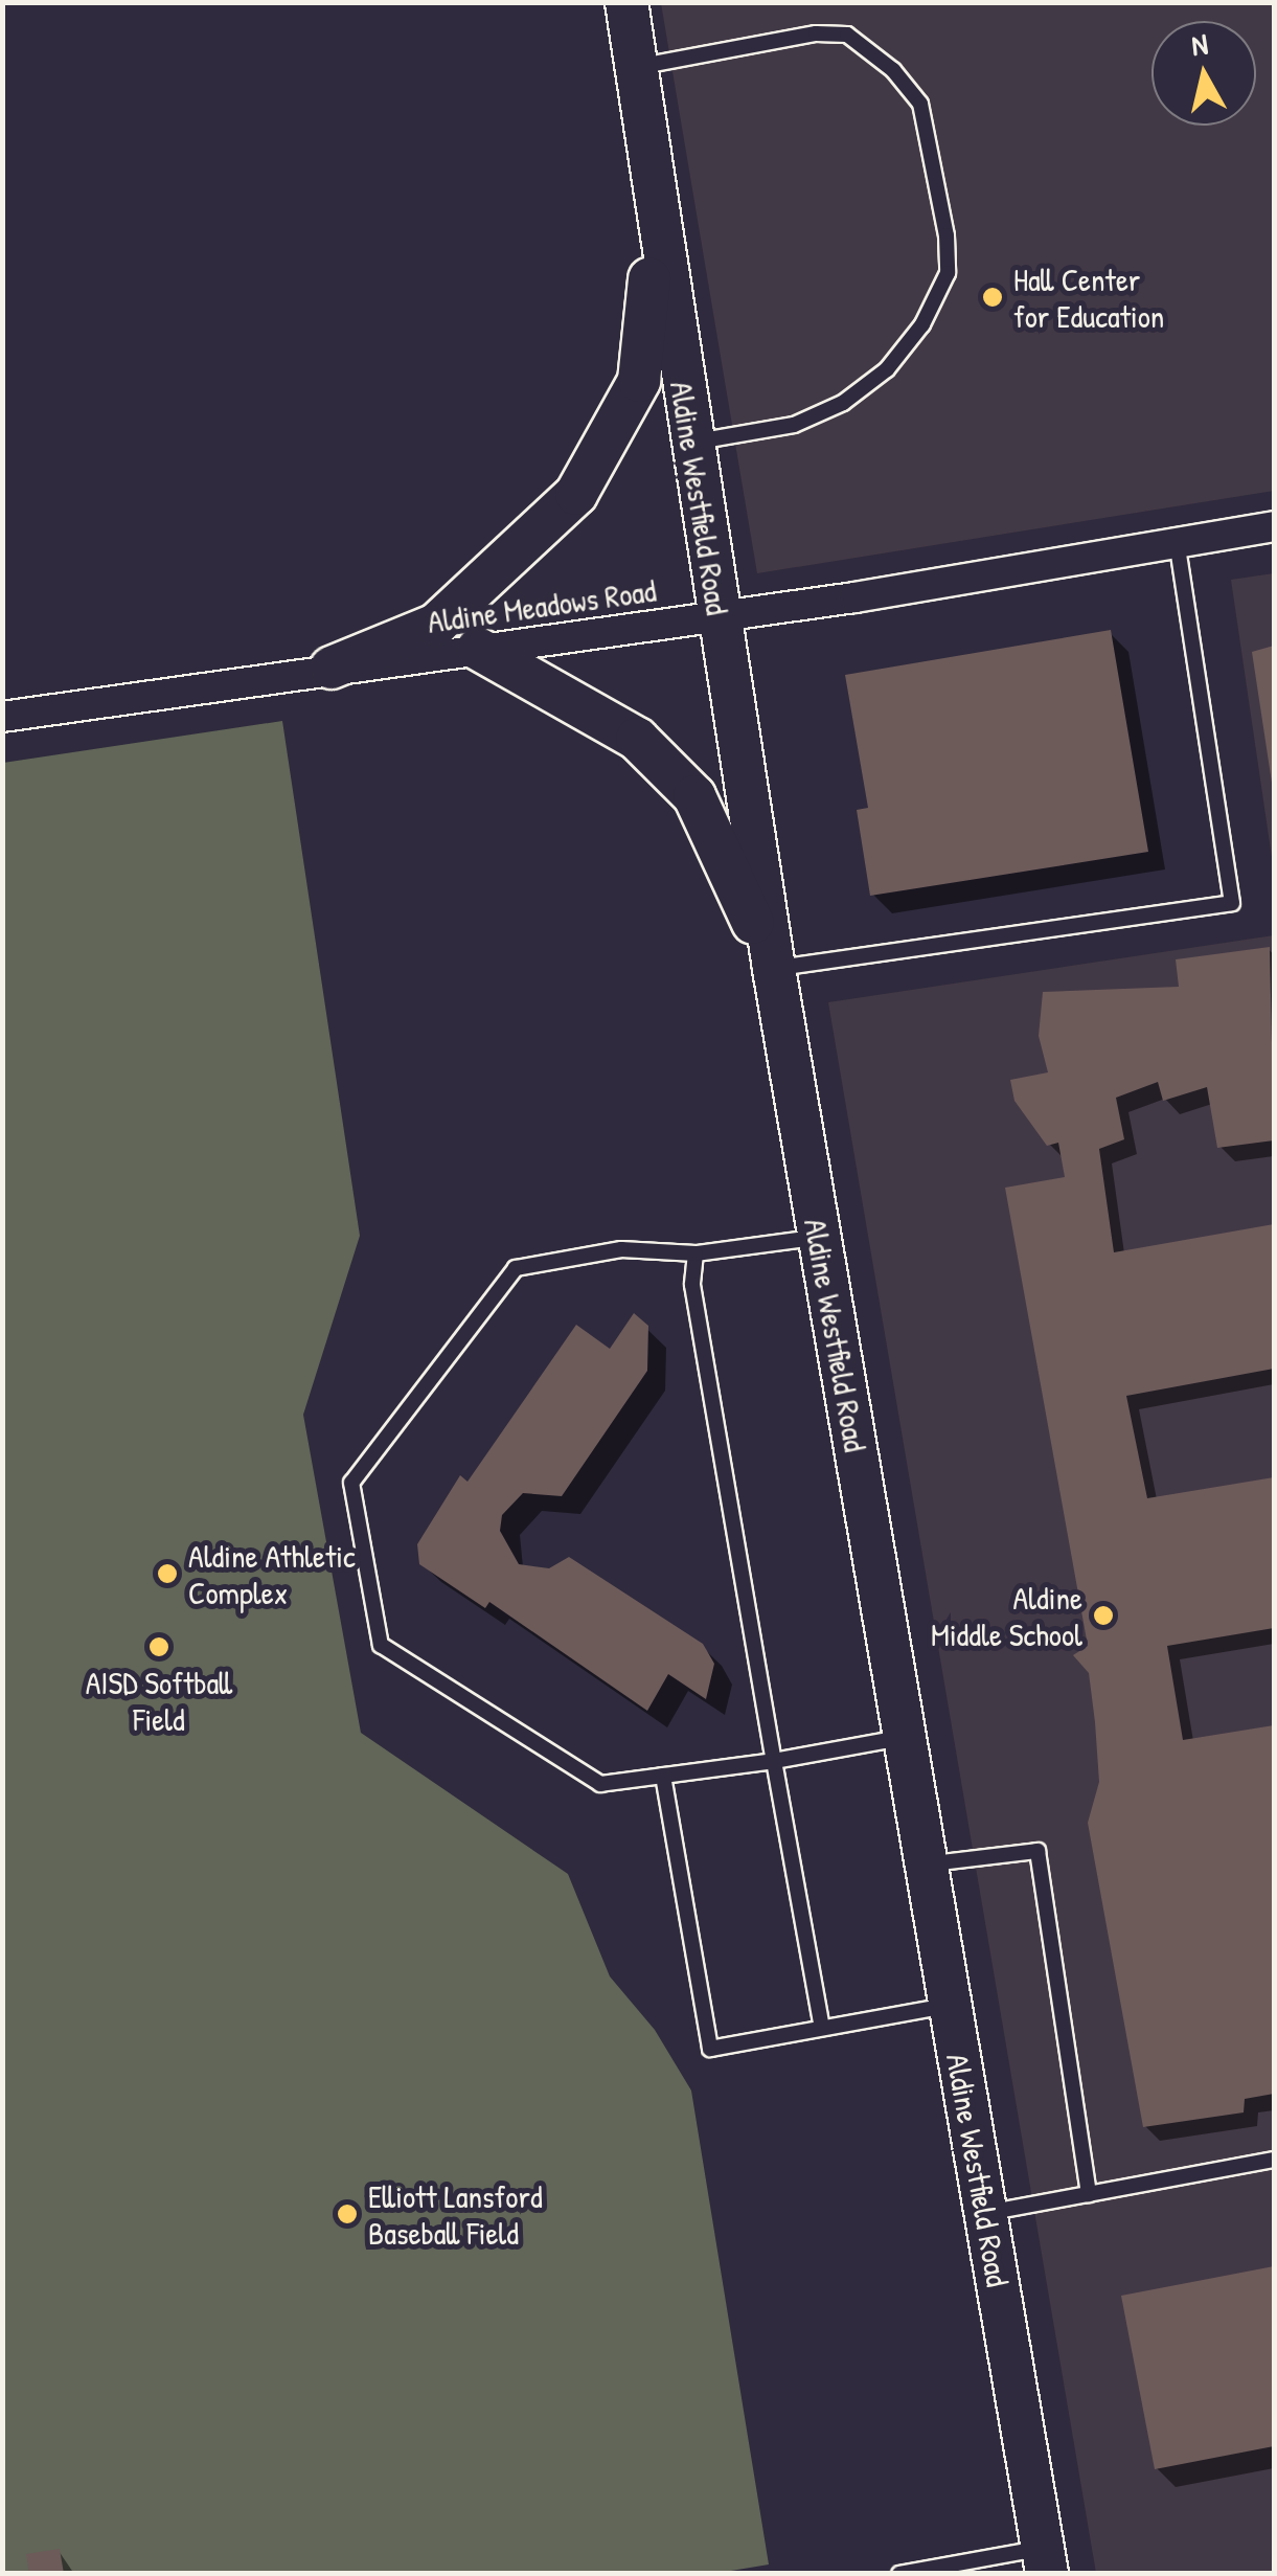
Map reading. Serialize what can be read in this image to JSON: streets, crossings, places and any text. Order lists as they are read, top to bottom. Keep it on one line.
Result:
{"streets":{"main road":["Aldine Westfield Road"],"street":["Aldine Meadows Road"]},"crossings":[["Aldine Westfield Road","Aldine Meadows Road"]],"places":["Hall Center for Education","Aldine Athletic Complex","Aldine Middle School","AISD Softball Field","Elliott Lansford Baseball Field"],"north":"top"}
